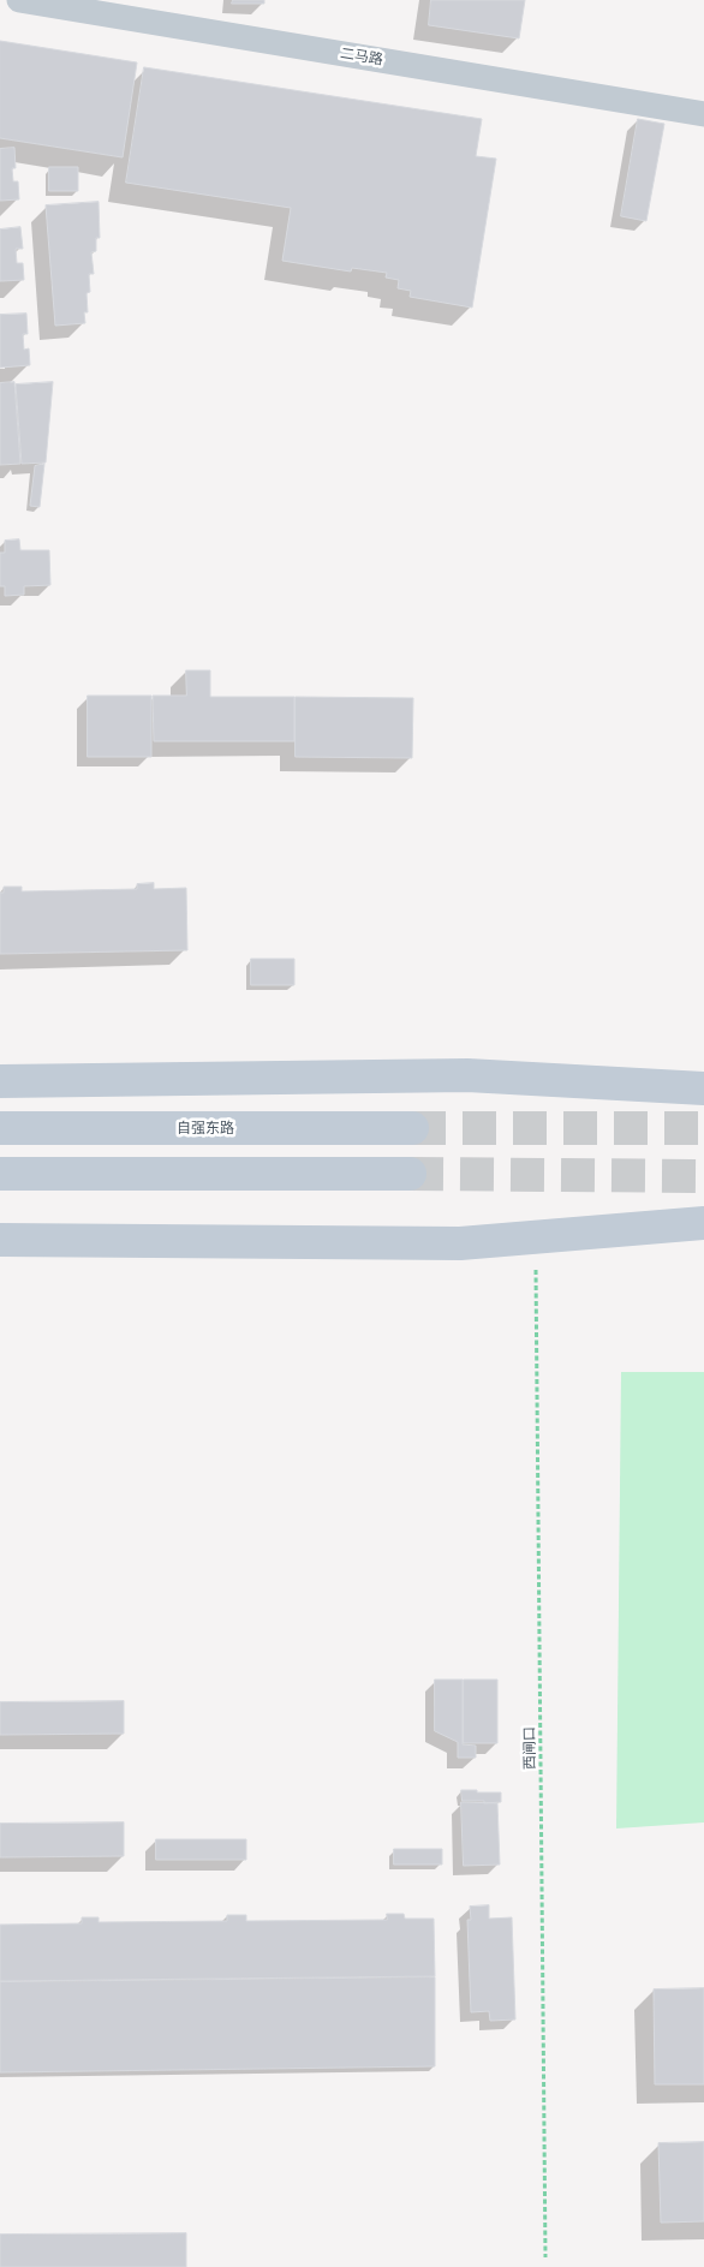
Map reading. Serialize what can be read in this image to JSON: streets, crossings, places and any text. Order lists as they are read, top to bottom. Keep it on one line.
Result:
{"streets":{"main road":["自强东路"],"street":["二马路"],"path":["西闸口"]}}
